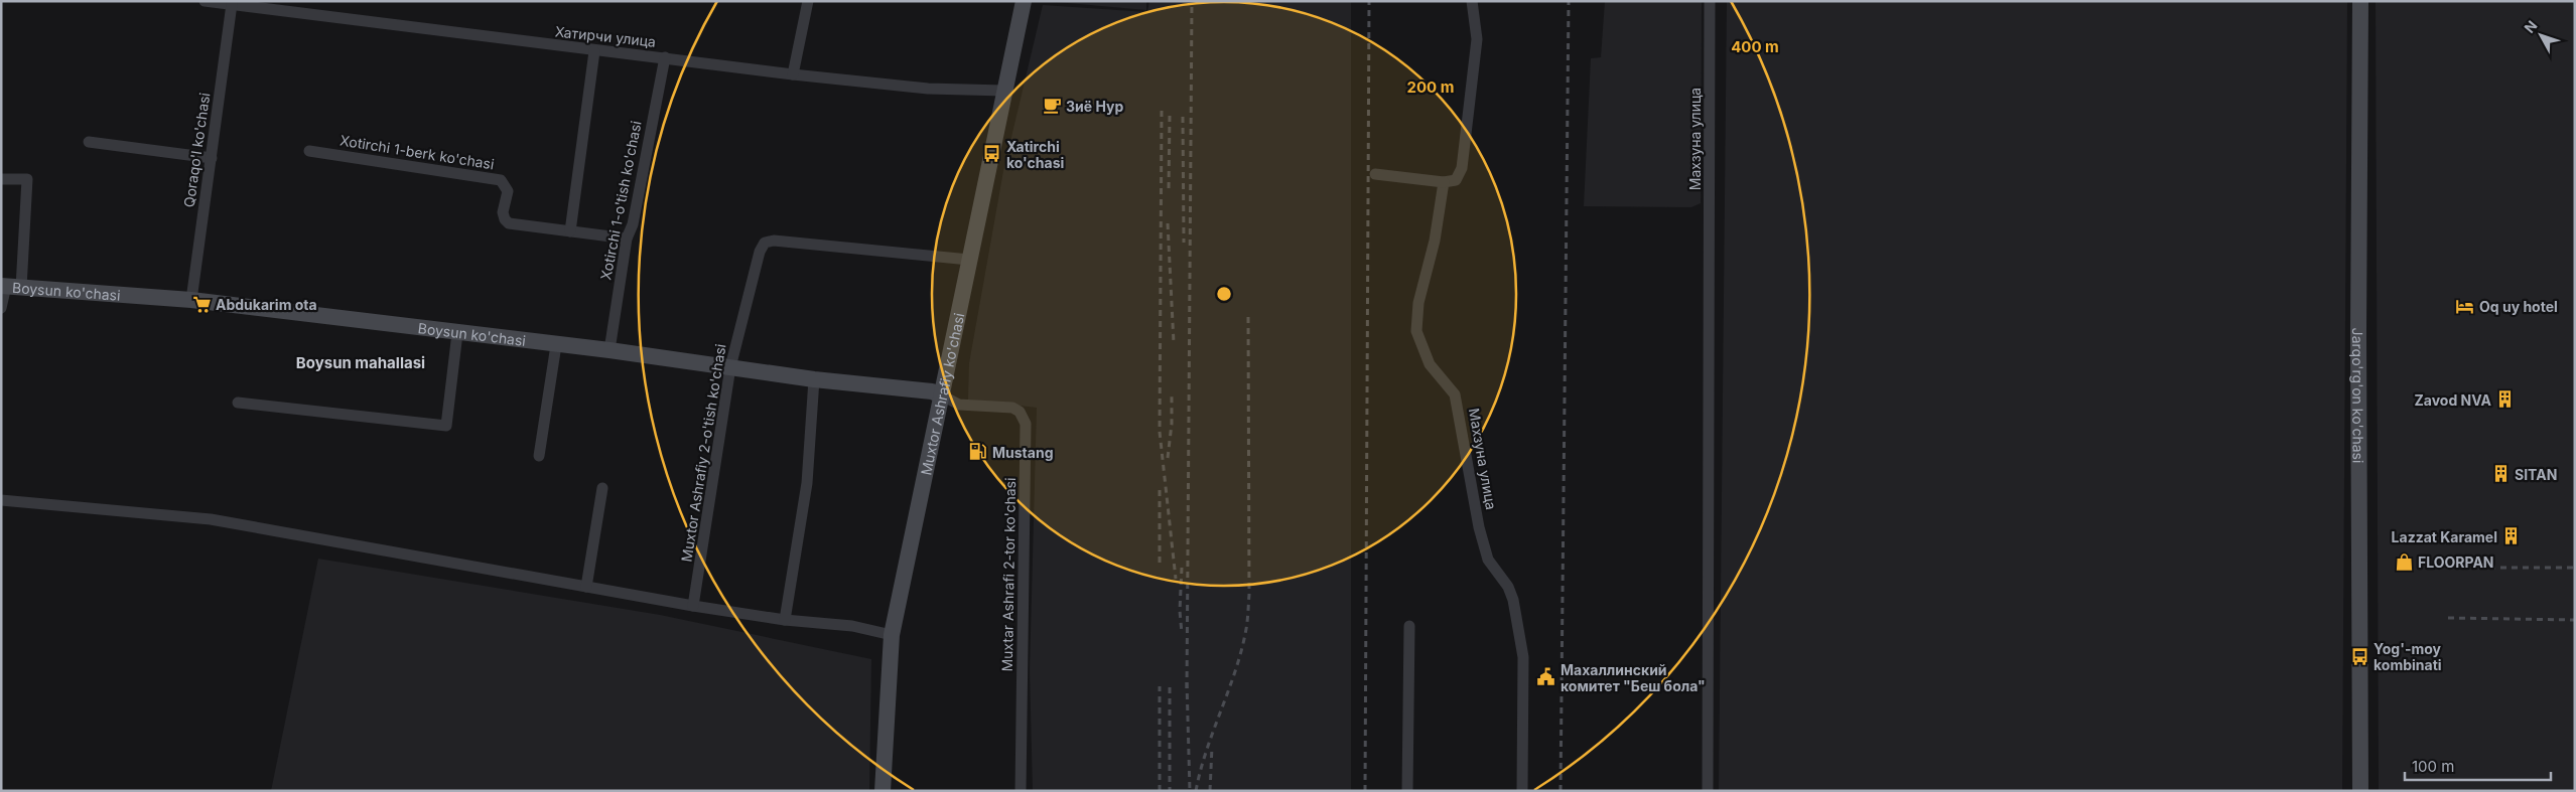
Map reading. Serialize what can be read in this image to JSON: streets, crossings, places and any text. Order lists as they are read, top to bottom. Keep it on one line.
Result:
{"streets":{"main road":["Boysun ko'chasi","Muxtor Ashrafiy ko'chasi","Jarqo'rg'on ko'chasi"],"street":["Хатирчи улица","Махзуна улица","Qoraqo'l ko'chasi","Xotirchi 1-berk ko'chasi","Xotirchi 1-o'tish ko'chasi","Muxtor Ashrafiy 2-o'tish ko'chasi","Muxtar Ashrafi 2-tor ko'chasi"]},"crossings":[["Хатирчи улица","Qoraqo'l ko'chasi"],["Хатирчи улица","Xotirchi 1-o'tish ko'chasi"],["Хатирчи улица","Muxtor Ashrafiy ko'chasi"],["Qoraqo'l ko'chasi","Boysun ko'chasi"],["Xotirchi 1-berk ko'chasi","Xotirchi 1-o'tish ko'chasi"],["Xotirchi 1-o'tish ko'chasi","Boysun ko'chasi"],["Boysun ko'chasi","Muxtor Ashrafiy ko'chasi"],["Boysun ko'chasi","Muxtor Ashrafiy 2-o'tish ko'chasi"],["Boysun ko'chasi","Muxtar Ashrafi 2-tor ko'chasi"],["Muxtor Ashrafiy ko'chasi","Muxtor Ashrafiy 2-o'tish ko'chasi"],["Muxtor Ashrafiy ko'chasi","Muxtar Ashrafi 2-tor ko'chasi"]],"districts":["Boysun mahallasi"],"places":{"cafe":["Зиё Нур"],"bus stop":["Xatirchi ko'chasi","Yog'-moy kombinati"],"supermarket":["Abdukarim ota"],"hotel":["Oq uy hotel"],"building":["Zavod NVA","SITAN","Lazzat Karamel"],"fuel station":["Mustang"],"shop":["FLOORPAN"],"public building":["Махаллинский комитет \"Беш бола\""]},"scale_bar":"100 m","north":"top left","rings":["400 m","200 m"]}
